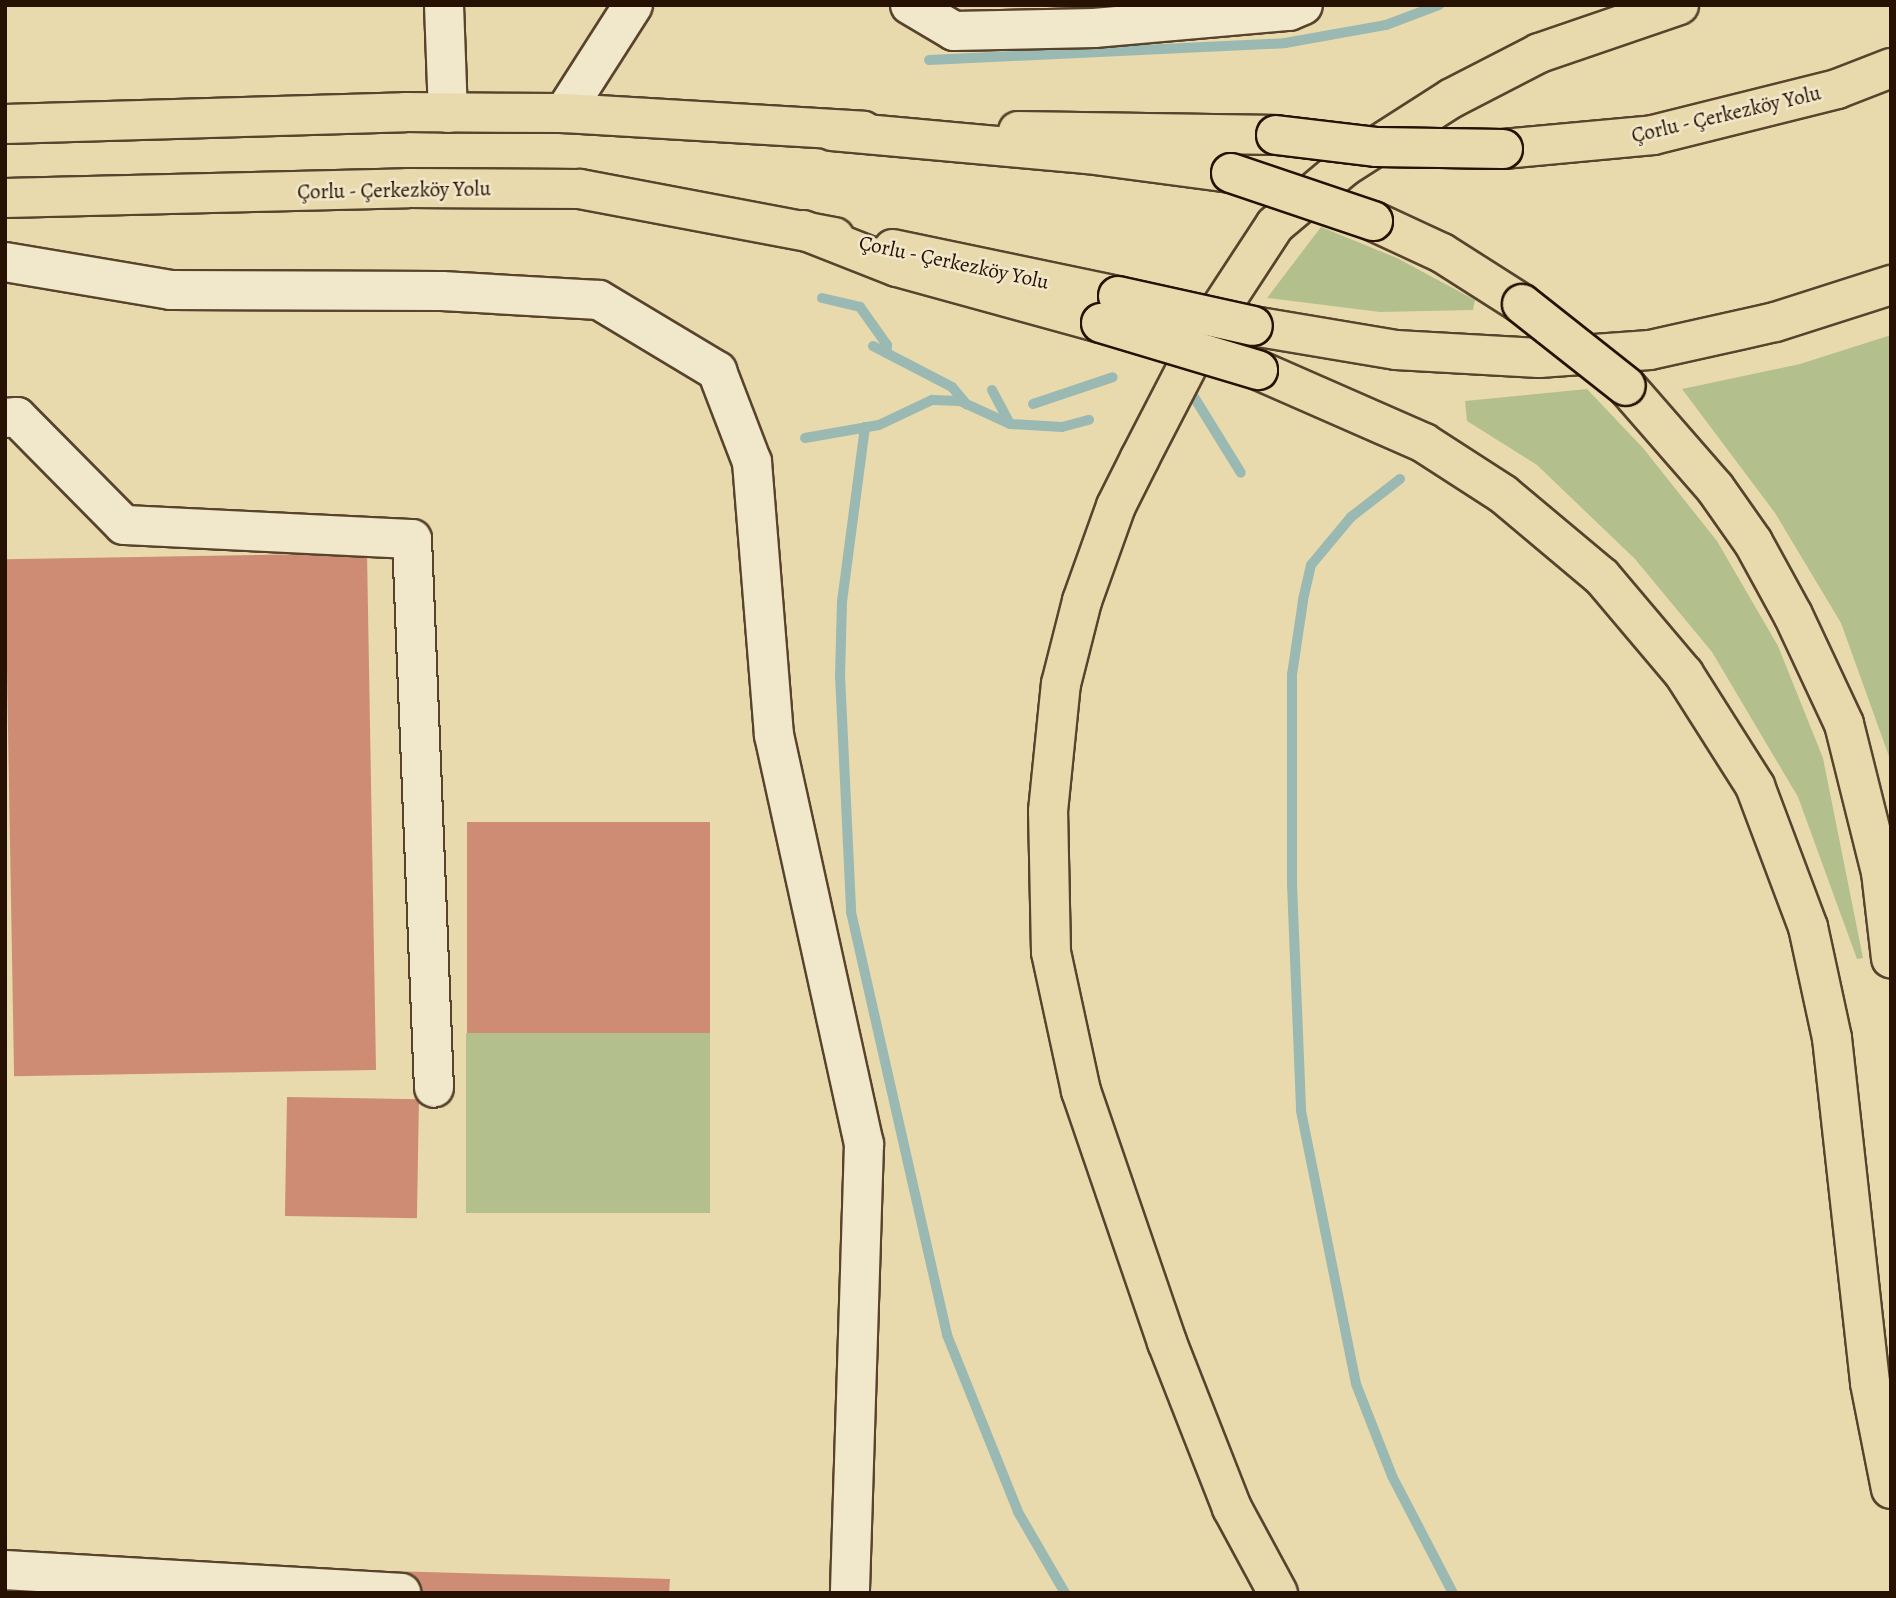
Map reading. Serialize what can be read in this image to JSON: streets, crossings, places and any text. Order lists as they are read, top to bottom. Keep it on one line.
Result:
{"streets":{"main road":["Çorlu - Çerkezköy Yolu"]}}
